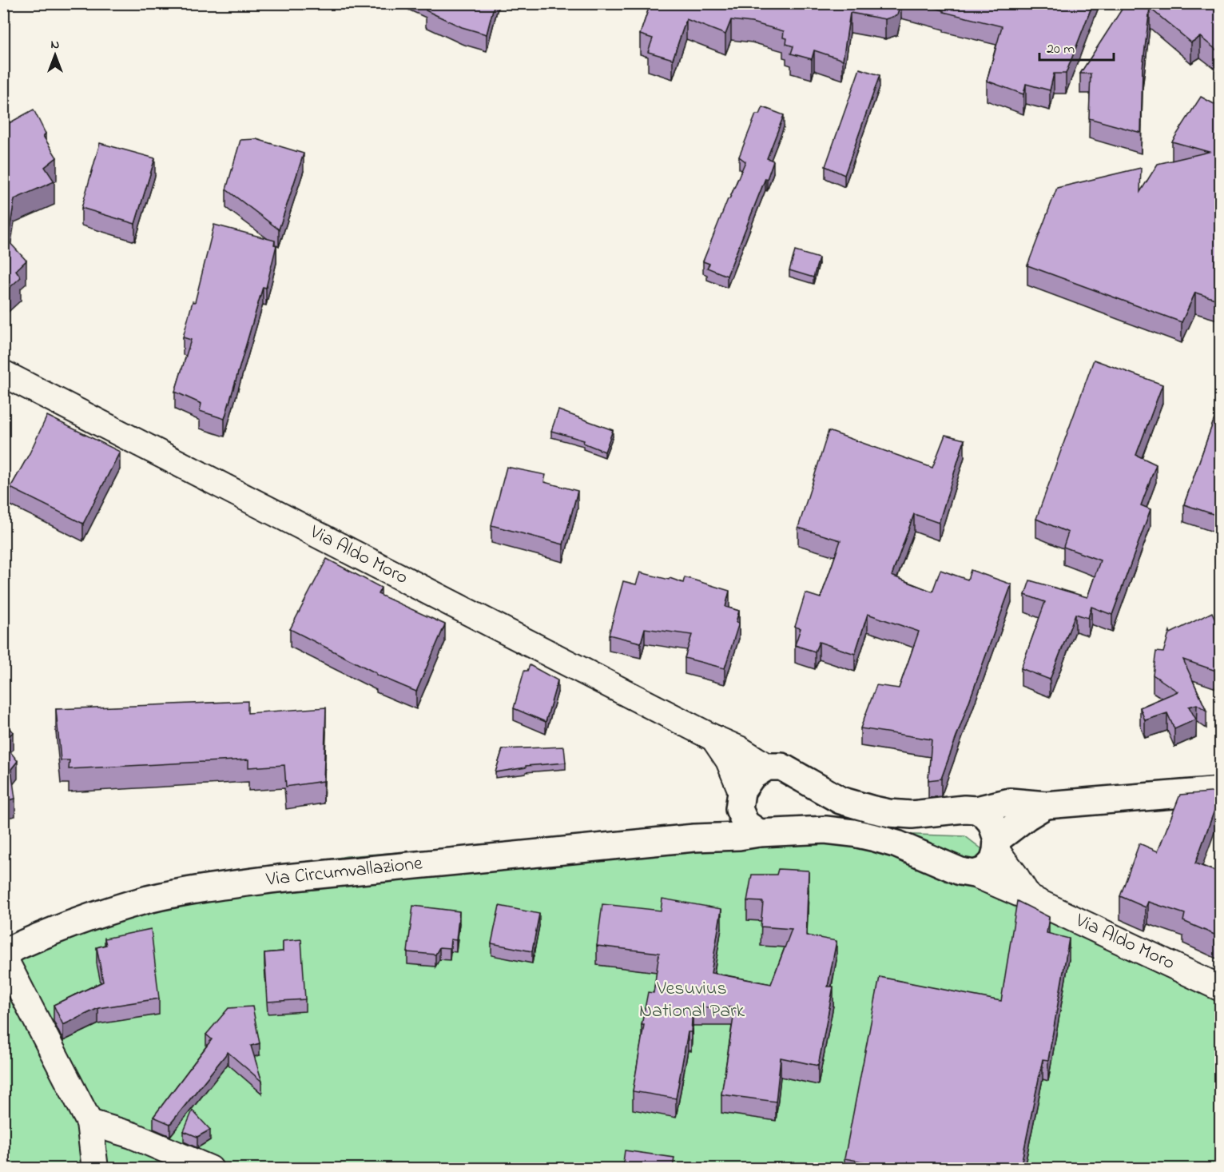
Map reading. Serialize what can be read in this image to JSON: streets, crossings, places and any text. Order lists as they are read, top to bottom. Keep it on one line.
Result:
{"streets":{"main road":["Via Circumvallazione"],"street":["Via Aldo Moro"]},"crossings":[["Via Aldo Moro","Via Circumvallazione"]],"parks":["Vesuvius National Park"],"scale_bar":"20 m","north":"top"}
